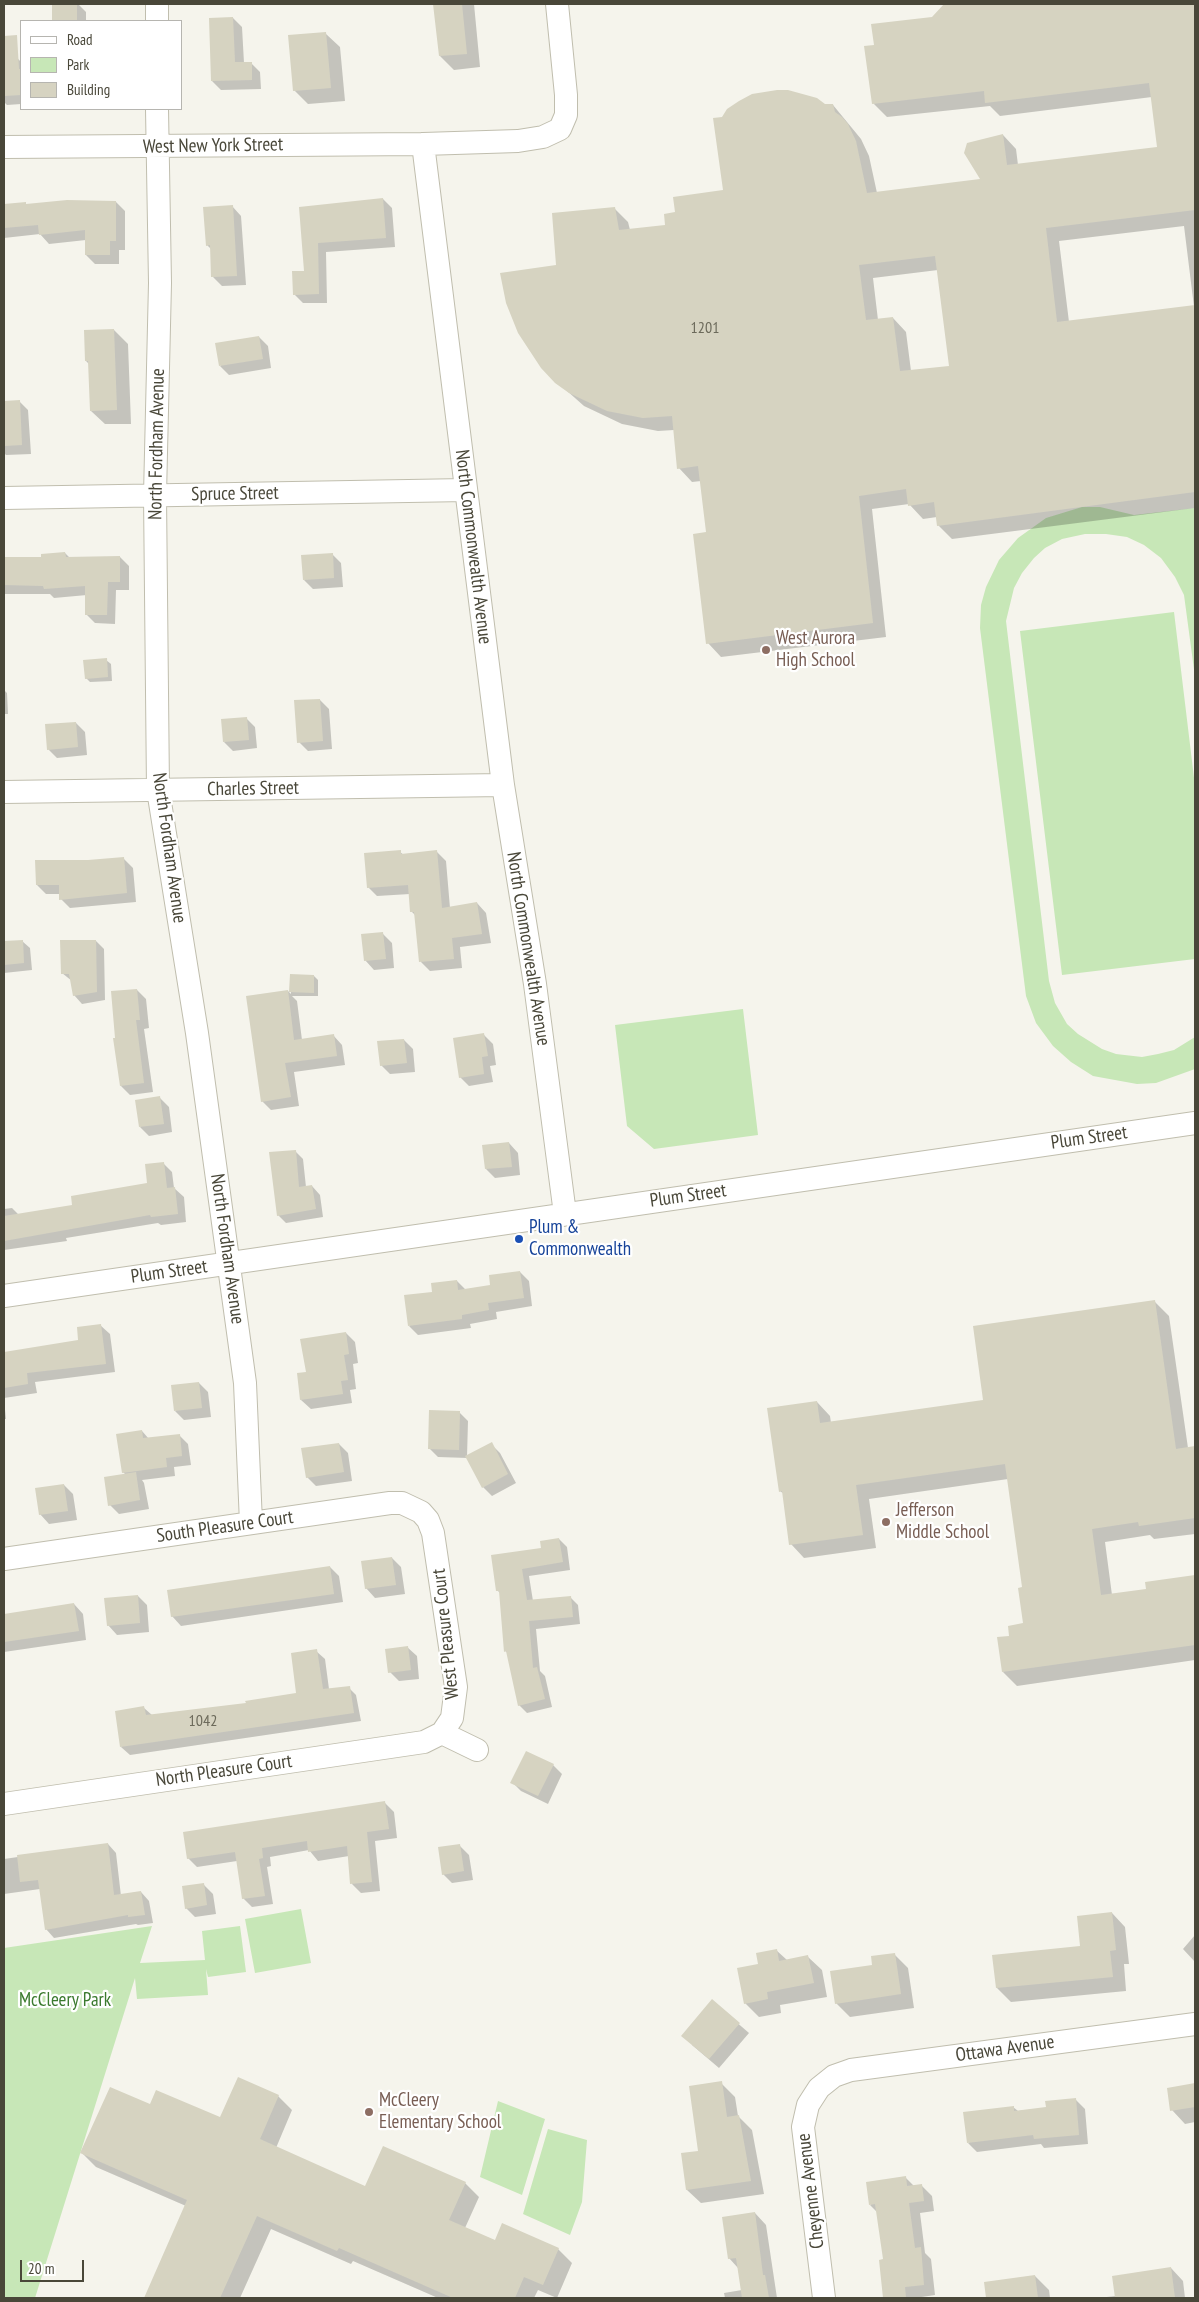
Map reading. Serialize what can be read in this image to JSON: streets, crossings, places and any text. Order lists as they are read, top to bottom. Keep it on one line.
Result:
{"streets":{"street":["West New York Street","North Fordham Avenue","Spruce Street","North Commonwealth Avenue","Charles Street","Plum Street","South Pleasure Court","West Pleasure Court","North Pleasure Court","Ottawa Avenue","Cheyenne Avenue"]},"crossings":[["West New York Street","North Fordham Avenue"],["West New York Street","North Commonwealth Avenue"],["North Fordham Avenue","Spruce Street"],["North Fordham Avenue","Charles Street"],["North Fordham Avenue","Plum Street"],["North Fordham Avenue","South Pleasure Court"],["Spruce Street","North Commonwealth Avenue"],["North Commonwealth Avenue","Charles Street"],["North Commonwealth Avenue","Plum Street"],["South Pleasure Court","West Pleasure Court"],["West Pleasure Court","North Pleasure Court"],["Ottawa Avenue","Cheyenne Avenue"]],"parks":["McCleery Park"],"places":["West Aurora High School","Plum & Commonwealth","Jefferson Middle School","McCleery Elementary School"],"house_numbers":["1201","1042"],"legend":["Road","Park","Building"],"scale_bar":"20 m"}
